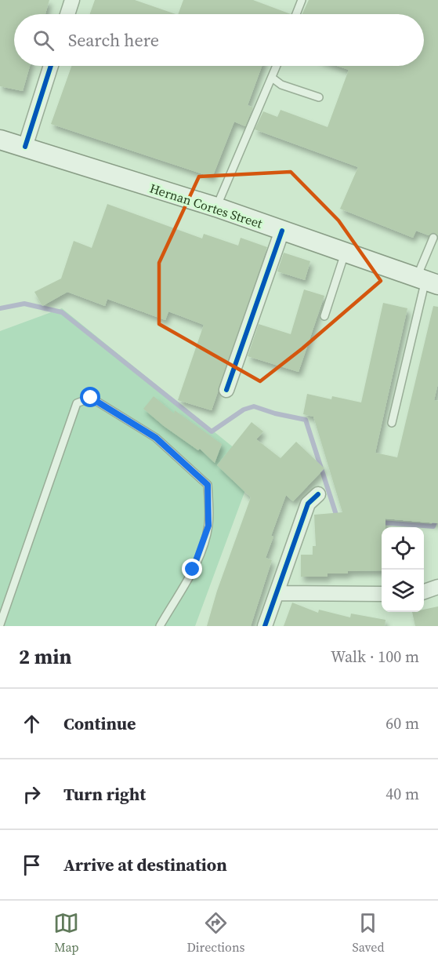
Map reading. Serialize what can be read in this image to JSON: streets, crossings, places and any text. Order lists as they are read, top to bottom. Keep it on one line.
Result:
{"streets":{"main road":["Hernan Cortes Street"]},"page":{"search":"Search here","heading":["2 min","Walk · 100 m"],"list":[["Continue","60 m"],["Turn right","40 m"],"Arrive at destination"],"nav":["Map","Directions","Saved"]}}
